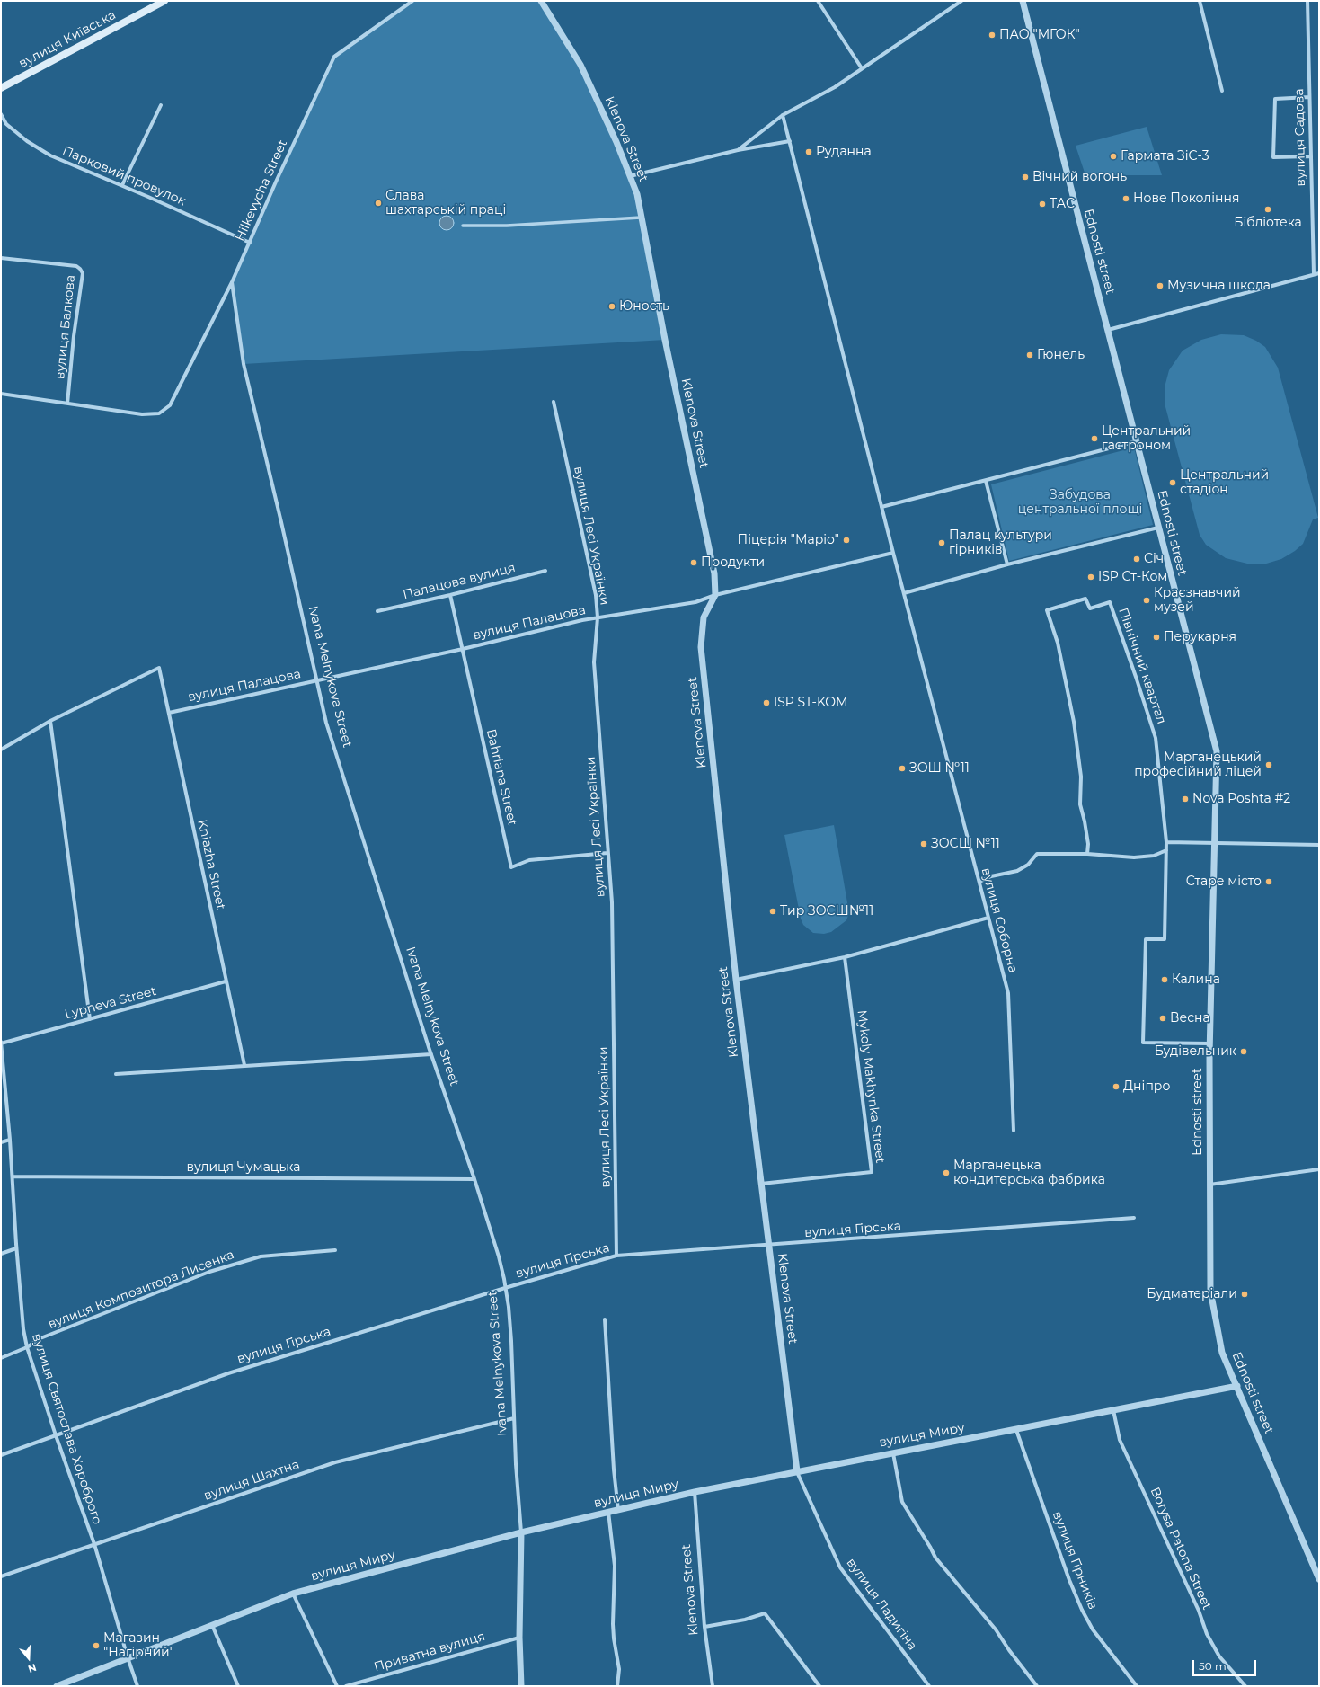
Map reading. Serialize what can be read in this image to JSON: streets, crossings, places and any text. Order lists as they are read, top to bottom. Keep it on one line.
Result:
{"streets":{"main road":["вулиця Київська"],"street":["вулиця Садова","Klenova Street","Парковий провулок","Hilkevycha Street","Ednosti street","вулиця Балкова","вулиця Лесі Українки","Палацова вулиця","вулиця Палацова","Північний квартал","Ivana Melnykova Street","Bahriana Street","Kniazha Street","вулиця Соборна","Lypneva Street","Mykoly Makhynka Street","вулиця Чумацька","вулиця Гірська","вулиця Композитора Лисенка","вулиця Святослава Хороброго","вулиця Миру","вулиця Шахтна","Borysa Patona Street","вулиця Гірників","вулиця Ладигіна","Приватна вулиця"]},"crossings":[["Klenova Street","вулиця Палацова"],["Klenova Street","Mykoly Makhynka Street"],["Klenova Street","вулиця Гірська"],["Klenova Street","вулиця Миру"],["Klenova Street","вулиця Ладигіна"],["Парковий провулок","Hilkevycha Street"],["Hilkevycha Street","вулиця Балкова"],["Hilkevycha Street","Ivana Melnykova Street"],["Ednosti street","Північний квартал"],["Ednosti street","вулиця Миру"],["вулиця Лесі Українки","вулиця Палацова"],["вулиця Лесі Українки","Bahriana Street"],["вулиця Лесі Українки","вулиця Гірська"],["Палацова вулиця","Bahriana Street"],["вулиця Палацова","Ivana Melnykova Street"],["вулиця Палацова","Bahriana Street"],["вулиця Палацова","Kniazha Street"],["вулиця Палацова","вулиця Соборна"],["Ivana Melnykova Street","вулиця Чумацька"],["Ivana Melnykova Street","вулиця Гірська"],["Ivana Melnykova Street","вулиця Миру"],["Ivana Melnykova Street","вулиця Шахтна"],["Ivana Melnykova Street","Приватна вулиця"],["Kniazha Street","Lypneva Street"],["Lypneva Street","вулиця Святослава Хороброго"],["вулиця Чумацька","вулиця Святослава Хороброго"],["вулиця Гірська","вулиця Святослава Хороброго"],["вулиця Композитора Лисенка","вулиця Святослава Хороброго"],["вулиця Святослава Хороброго","вулиця Миру"],["вулиця Святослава Хороброго","вулиця Шахтна"],["вулиця Миру","Borysa Patona Street"],["вулиця Миру","вулиця Гірників"],["вулиця Миру","вулиця Ладигіна"]],"parks":["Забудова центральної площі"],"places":["ПАО \"МГОК\"","Руданна","Гармата ЗіС-3","Вічний вогонь","Нове Покоління","Слава шахтарській праці","ТАС","Бібліотека","Музична школа","Юность","Гюнель","Центральний гастроном","Центральний стадіон","Піцерія \"Маріо\"","Палац культури гірників","Січ","Продукти","ISP Ст-Ком","Краєзнавчий музей","Перукарня","ISP ST-KOM","Марганецький професійний ліцей","ЗОШ №11","Nova Poshta #2","ЗОСШ №11","Старе місто","Тир ЗОСШ№11","Калина","Весна","Будівельник","Дніпро","Марганецька кондитерська фабрика","Будматеріали","Магазин \"Нагірний\""],"scale_bar":"50 m","north":"bottom"}
